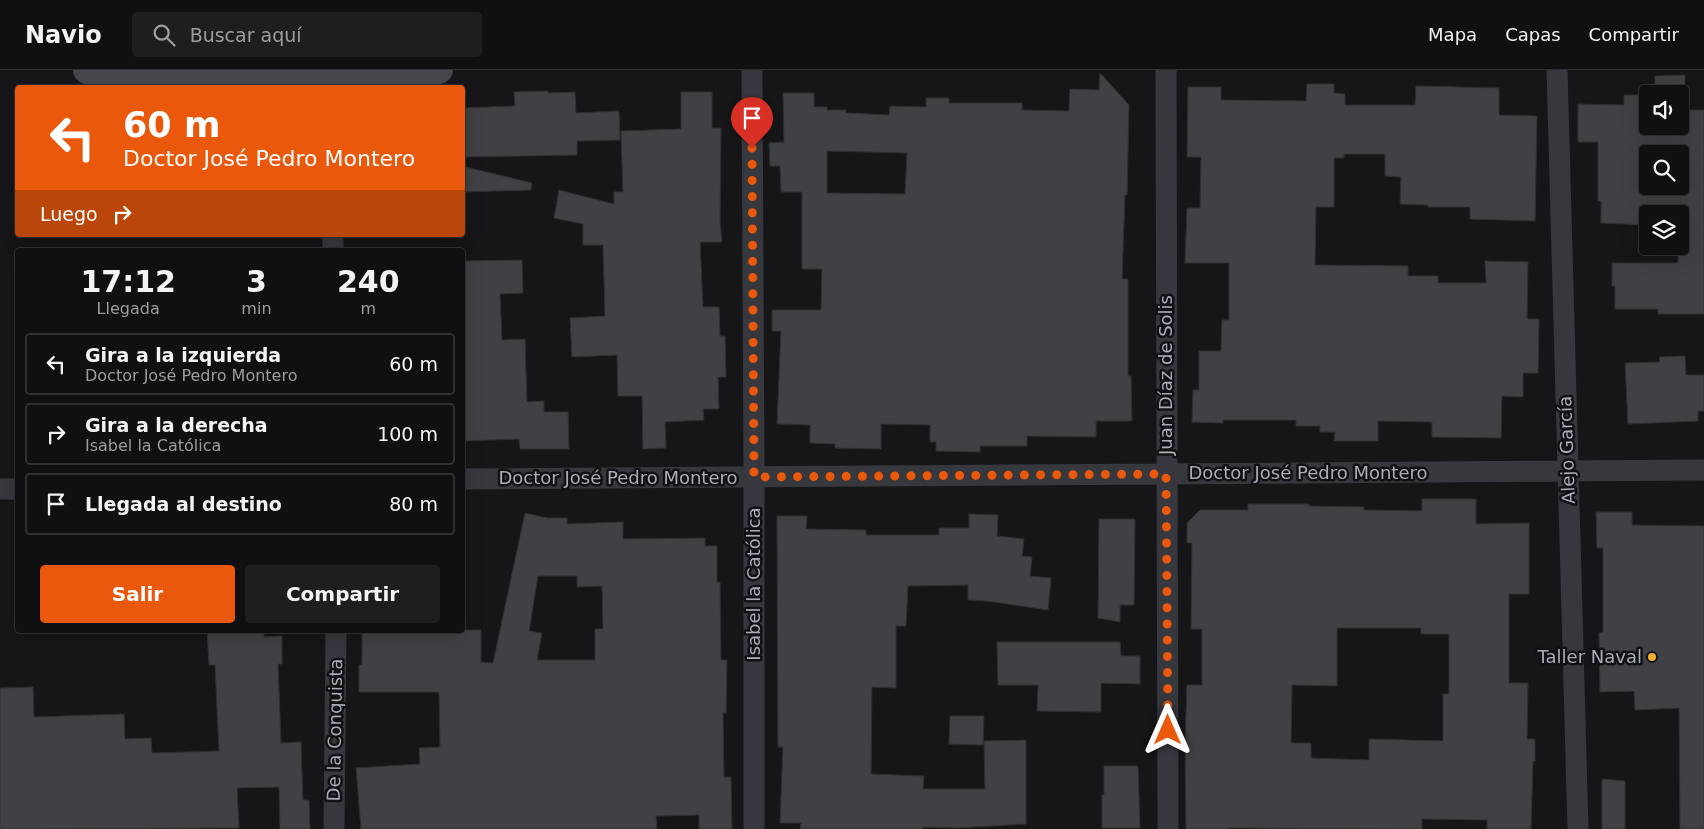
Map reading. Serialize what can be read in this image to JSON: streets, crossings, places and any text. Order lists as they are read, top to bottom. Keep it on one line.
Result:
{"streets":{"street":["Juan Díaz de Solis","Alejo García","Doctor José Pedro Montero","Isabel la Católica","De la Conquista"]},"crossings":[["Juan Díaz de Solis","Doctor José Pedro Montero"],["Alejo García","Doctor José Pedro Montero"],["Doctor José Pedro Montero","Isabel la Católica"]],"places":["Taller Naval"],"page":{"header":"Navio","search":"Buscar aquí","nav":["Mapa","Capas","Compartir"],"turn":["60 m","Doctor José Pedro Montero"],"then":"Luego","eta":["17:12","Llegada","3","min","240","m"],"list":[{"name":"Gira a la izquierda","note":"Doctor José Pedro Montero","value":"60 m"},{"name":"Gira a la derecha","note":"Isabel la Católica","value":"100 m"},{"name":"Llegada al destino","value":"80 m"}],"buttons":["Salir","Compartir"]}}
